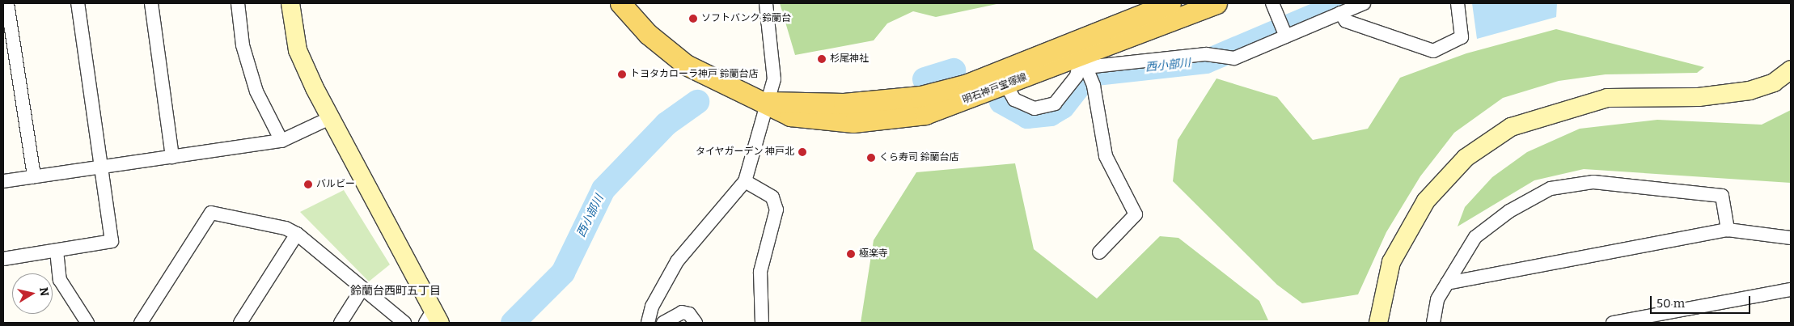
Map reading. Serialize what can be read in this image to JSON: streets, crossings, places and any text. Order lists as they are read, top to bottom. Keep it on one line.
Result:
{"streets":{"main road":["明石神戸宝塚線"]},"districts":["鈴蘭台西町五丁目"],"water":["西小部川"],"places":["ソフトバンク 鈴蘭台","杉尾神社","トヨタカローラ神戸 鈴蘭台店","タイヤガーデン 神戸北","くら寿司 鈴蘭台店","バルビー","極楽寺"],"scale_bar":"50 m","north":"right"}
